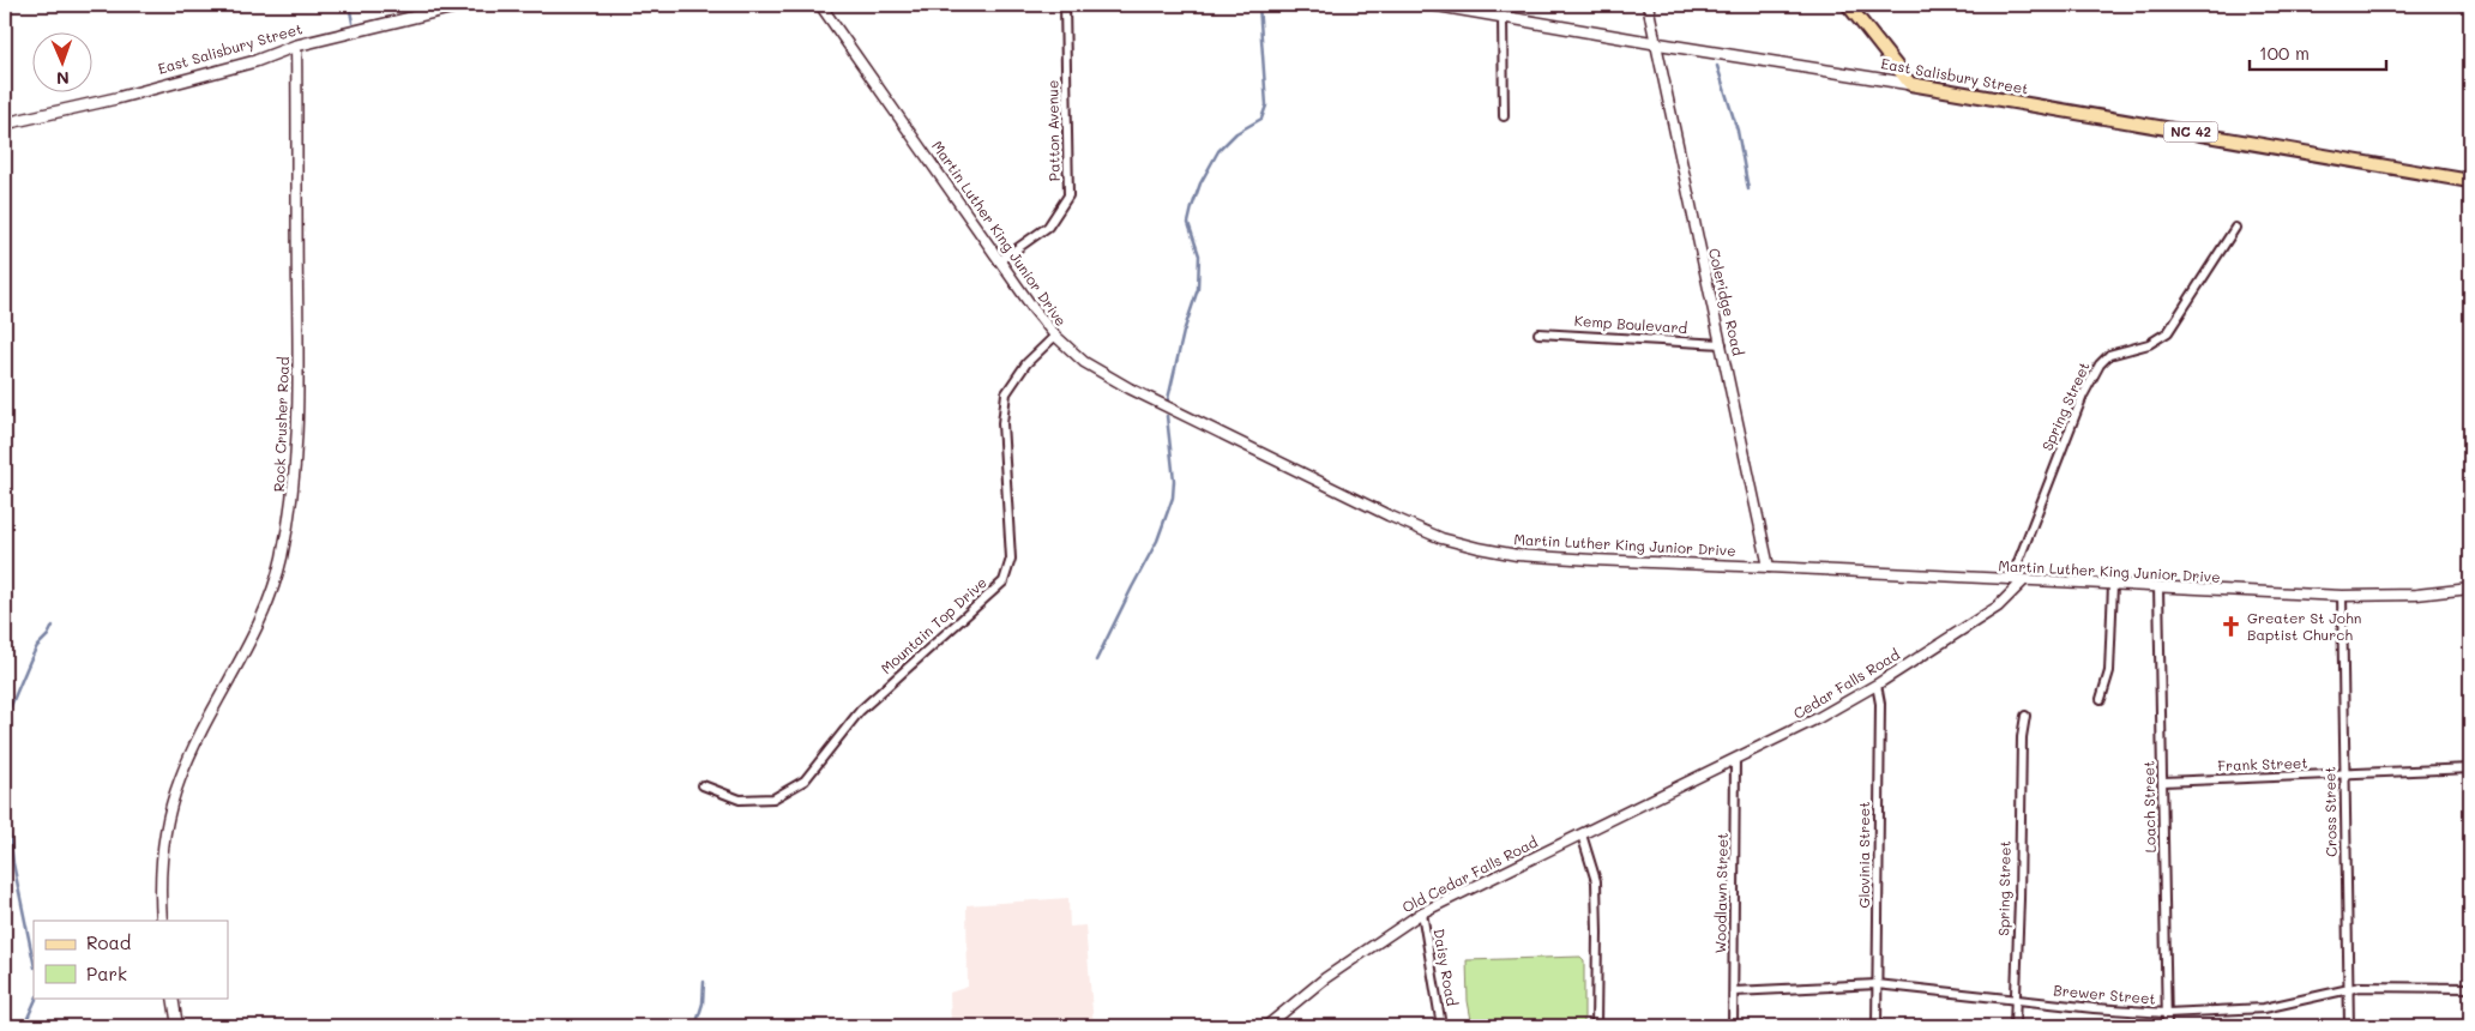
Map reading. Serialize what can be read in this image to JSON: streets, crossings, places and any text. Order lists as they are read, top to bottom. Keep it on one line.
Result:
{"streets":{"main road":["East Salisbury Street","NC 42"],"street":["Patton Avenue","Martin Luther King Junior Drive","Coleridge Road","Kemp Boulevard","Spring Street","Rock Crusher Road","Mountain Top Drive","Cedar Falls Road","Frank Street","Loach Street","Cross Street","Glovinia Street","Old Cedar Falls Road","Woodlawn Street","Daisy Road","Brewer Street"]},"crossings":[["East Salisbury Street","Coleridge Road"],["East Salisbury Street","Rock Crusher Road"],["Patton Avenue","Martin Luther King Junior Drive"],["Martin Luther King Junior Drive","Coleridge Road"],["Martin Luther King Junior Drive","Spring Street"],["Martin Luther King Junior Drive","Mountain Top Drive"],["Martin Luther King Junior Drive","Cedar Falls Road"],["Martin Luther King Junior Drive","Loach Street"],["Martin Luther King Junior Drive","Cross Street"],["Coleridge Road","Kemp Boulevard"],["Spring Street","Brewer Street"],["Cedar Falls Road","Glovinia Street"],["Cedar Falls Road","Old Cedar Falls Road"],["Cedar Falls Road","Woodlawn Street"],["Frank Street","Loach Street"],["Frank Street","Cross Street"],["Loach Street","Brewer Street"],["Cross Street","Brewer Street"],["Glovinia Street","Brewer Street"],["Old Cedar Falls Road","Daisy Road"],["Woodlawn Street","Brewer Street"]],"places":{"church":["Greater St John Baptist Church"]},"legend":["Road","Park"],"scale_bar":"100 m","north":"bottom"}
